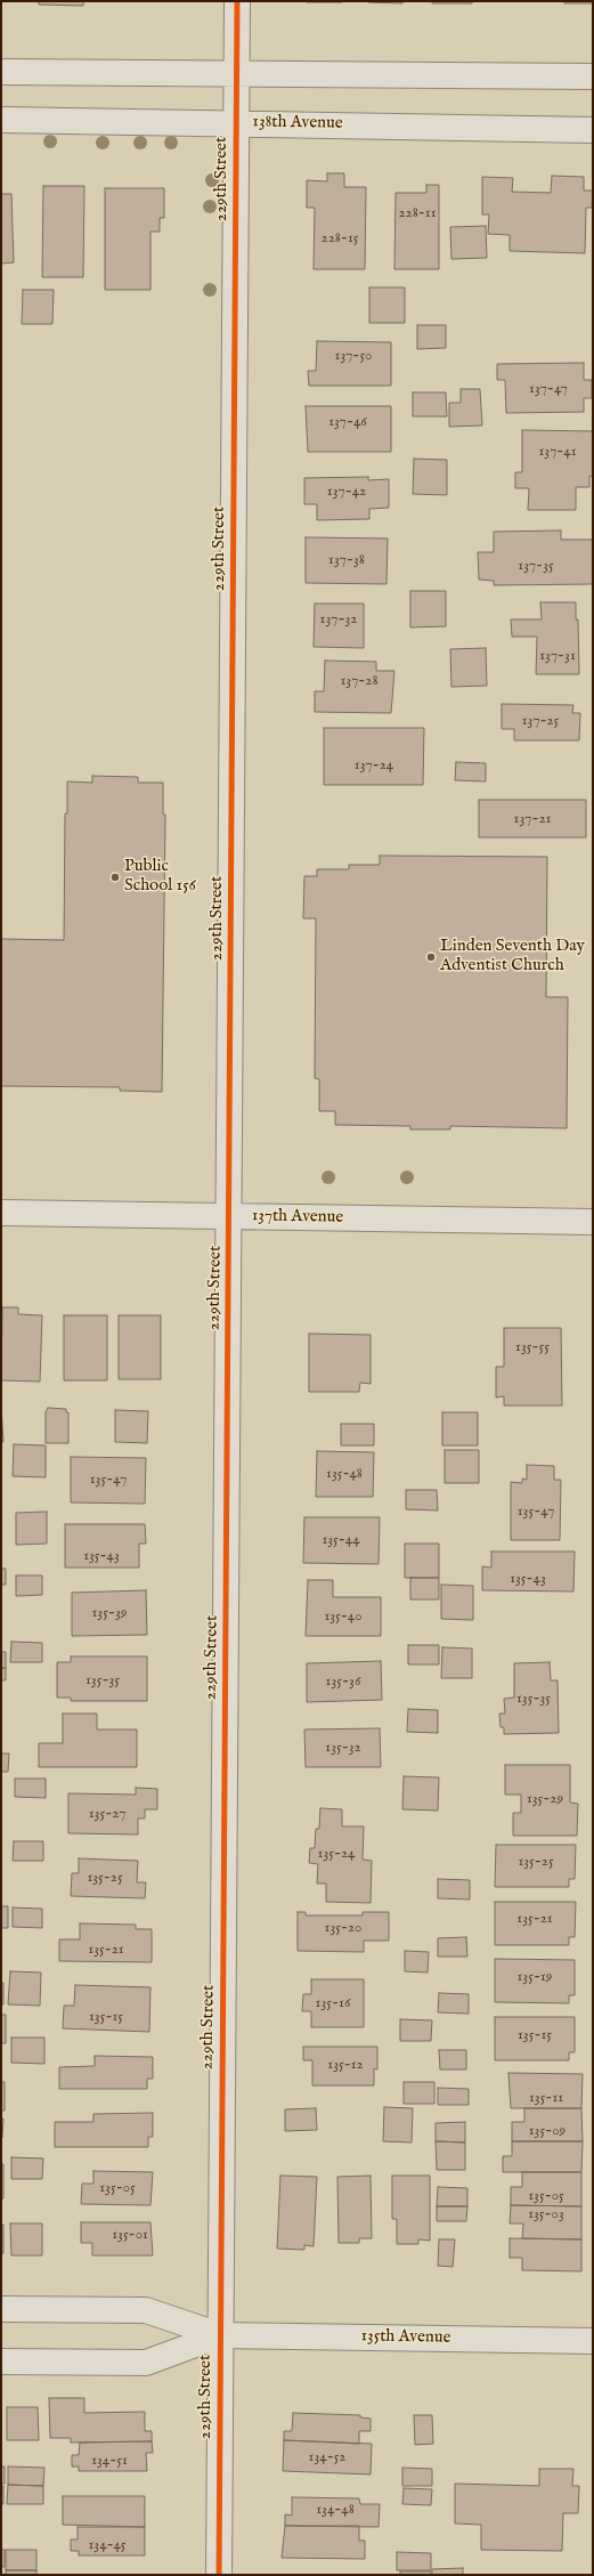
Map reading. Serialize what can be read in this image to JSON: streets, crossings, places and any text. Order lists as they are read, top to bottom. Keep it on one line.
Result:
{"streets":{"street":["138th Avenue","229th Street","137th Avenue","135th Avenue"]},"crossings":[["138th Avenue","229th Street"],["229th Street","137th Avenue"],["229th Street","135th Avenue"]],"places":["Public School 156","Linden Seventh Day Adventist Church"],"house_numbers":["228-11","228-15","137-50","137-47","137-46","137-41","137-42","137-38","137-35","137-32","137-31","137-28","137-25","137-24","137-21","135-55","135-48","135-47","135-47","135-44","135-43","135-43","135-39","135-40","135-35","135-36","135-35","135-32","135-29","135-27","135-24","135-25","135-25","135-21","135-20","135-21","135-19","135-16","135-15","135-15","135-12","135-11","135-09","135-05","135-05","135-03","135-01","134-52","134-51","134-48","134-45"]}
